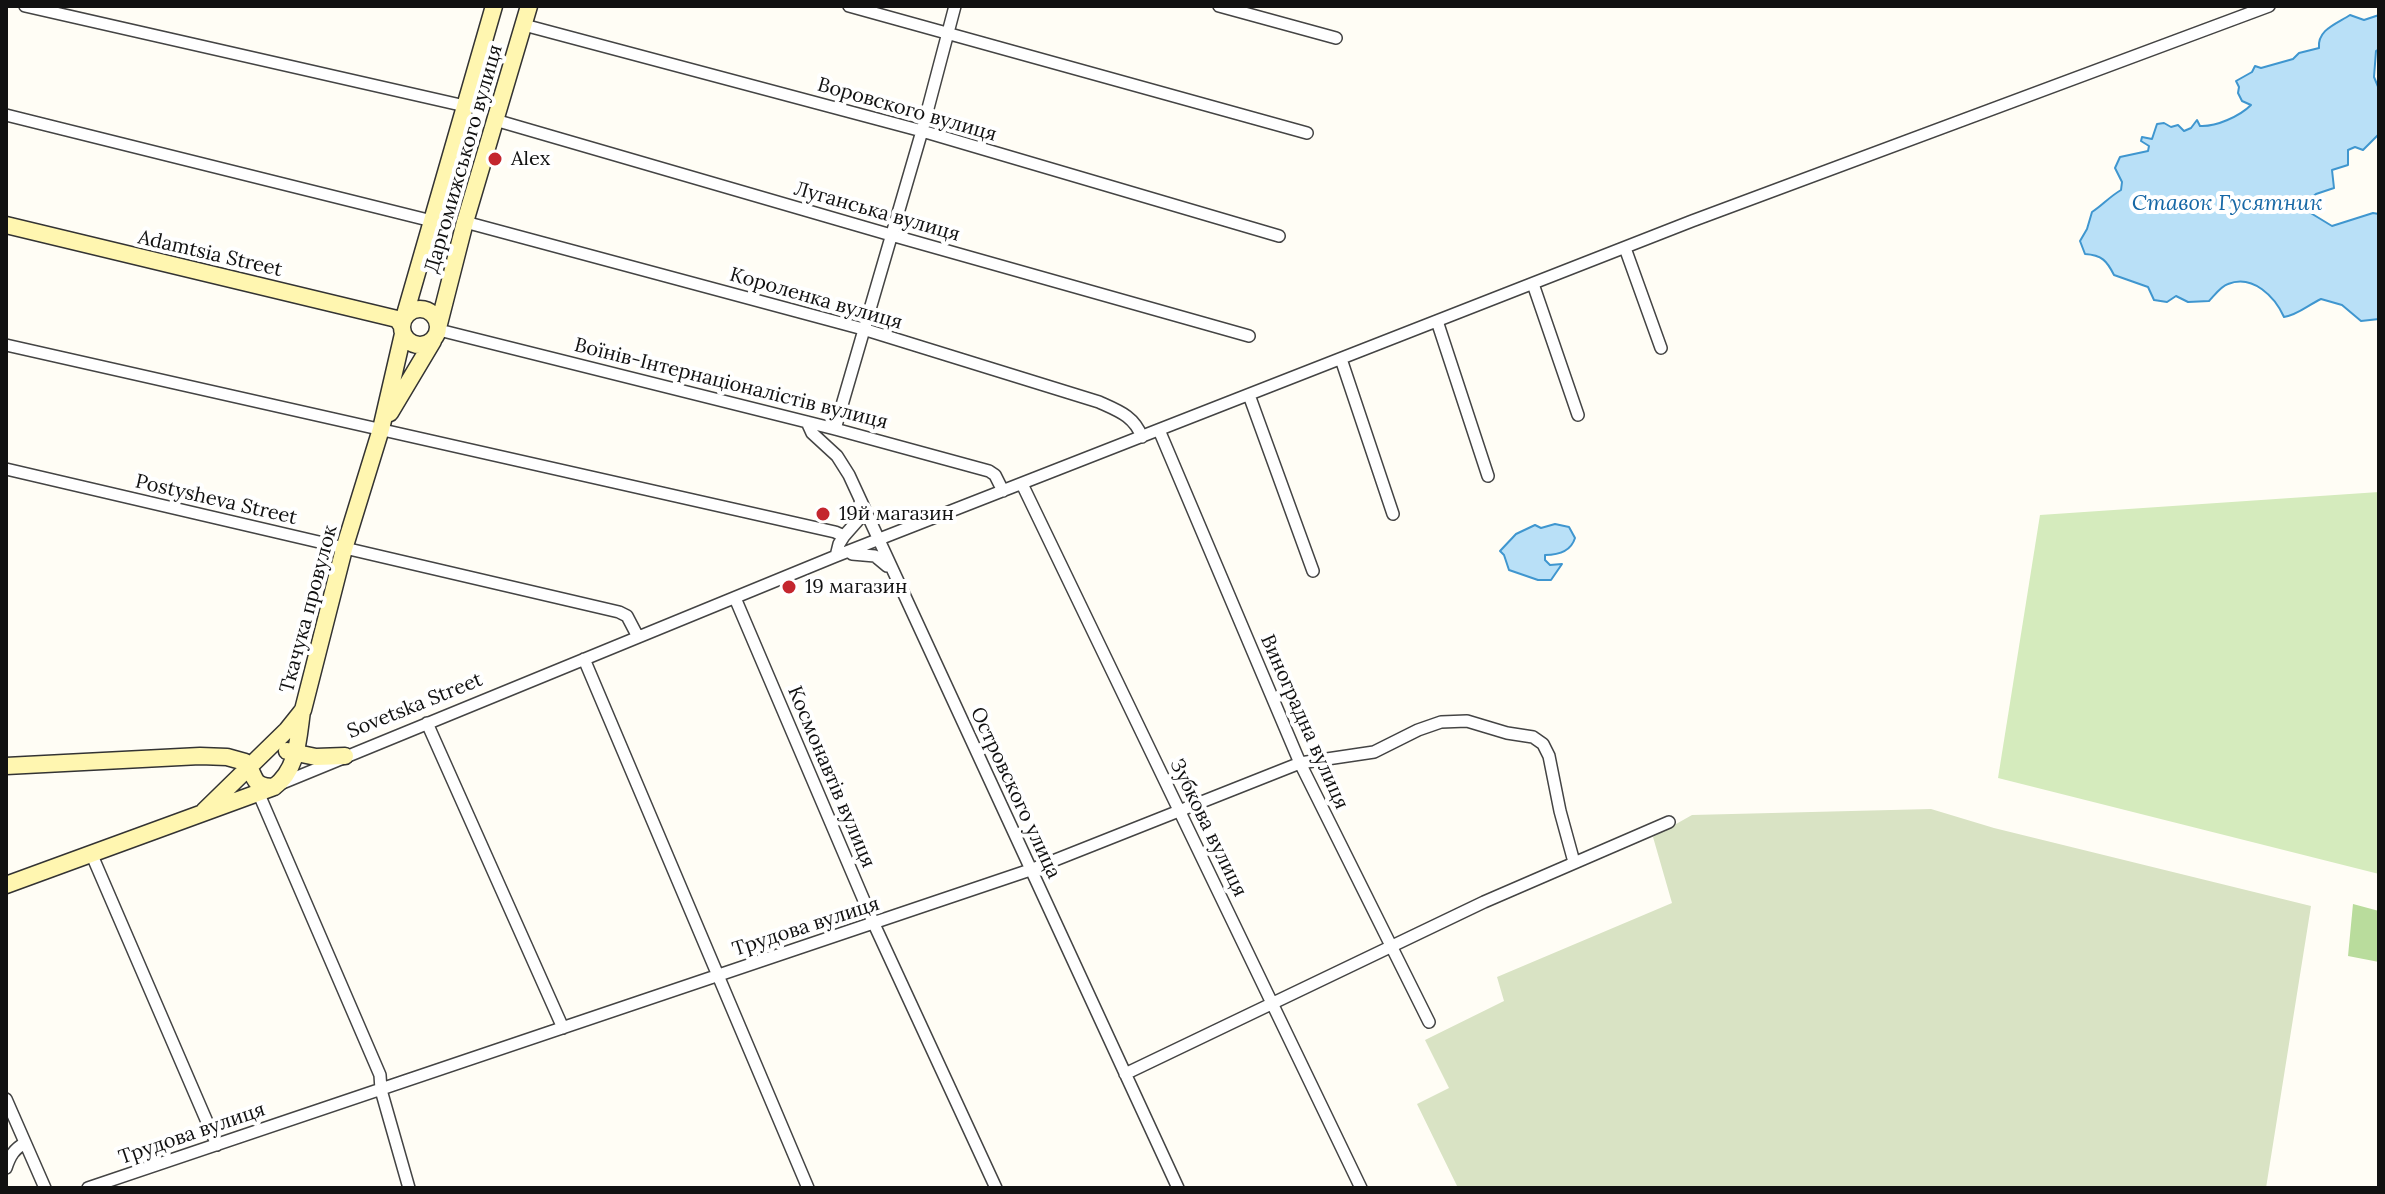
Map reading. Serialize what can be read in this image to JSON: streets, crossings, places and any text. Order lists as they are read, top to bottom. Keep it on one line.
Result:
{"streets":{"street":["Воровского вулиця","Даргомижського вулиця","Луганська вулиця","Adamtsia Street","Короленка вулиця","Воїнів-Інтернаціоналістів вулиця","Postysheva Street","Ткачука провулок","Sovetska Street","Виноградна вулиця","Космонавтів вулиця","Островского улица","Зубкова вулиця","Трудова вулиця"]},"crossings":[["Воровского вулиця","Даргомижського вулиця"],["Даргомижського вулиця","Луганська вулиця"],["Даргомижського вулиця","Adamtsia Street"],["Даргомижського вулиця","Короленка вулиця"],["Даргомижського вулиця","Воїнів-Інтернаціоналістів вулиця"],["Даргомижського вулиця","Ткачука провулок"],["Adamtsia Street","Воїнів-Інтернаціоналістів вулиця"],["Короленка вулиця","Sovetska Street"],["Воїнів-Інтернаціоналістів вулиця","Sovetska Street"],["Воїнів-Інтернаціоналістів вулиця","Островского улица"],["Postysheva Street","Ткачука провулок"],["Postysheva Street","Sovetska Street"],["Ткачука провулок","Sovetska Street"],["Sovetska Street","Виноградна вулиця"],["Sovetska Street","Космонавтів вулиця"],["Sovetska Street","Островского улица"],["Sovetska Street","Зубкова вулиця"],["Виноградна вулиця","Трудова вулиця"],["Космонавтів вулиця","Трудова вулиця"],["Островского улица","Трудова вулиця"],["Зубкова вулиця","Трудова вулиця"]],"water":["Ставок Гусятник"],"places":["Alex","19й магазин","19 магазин"]}
